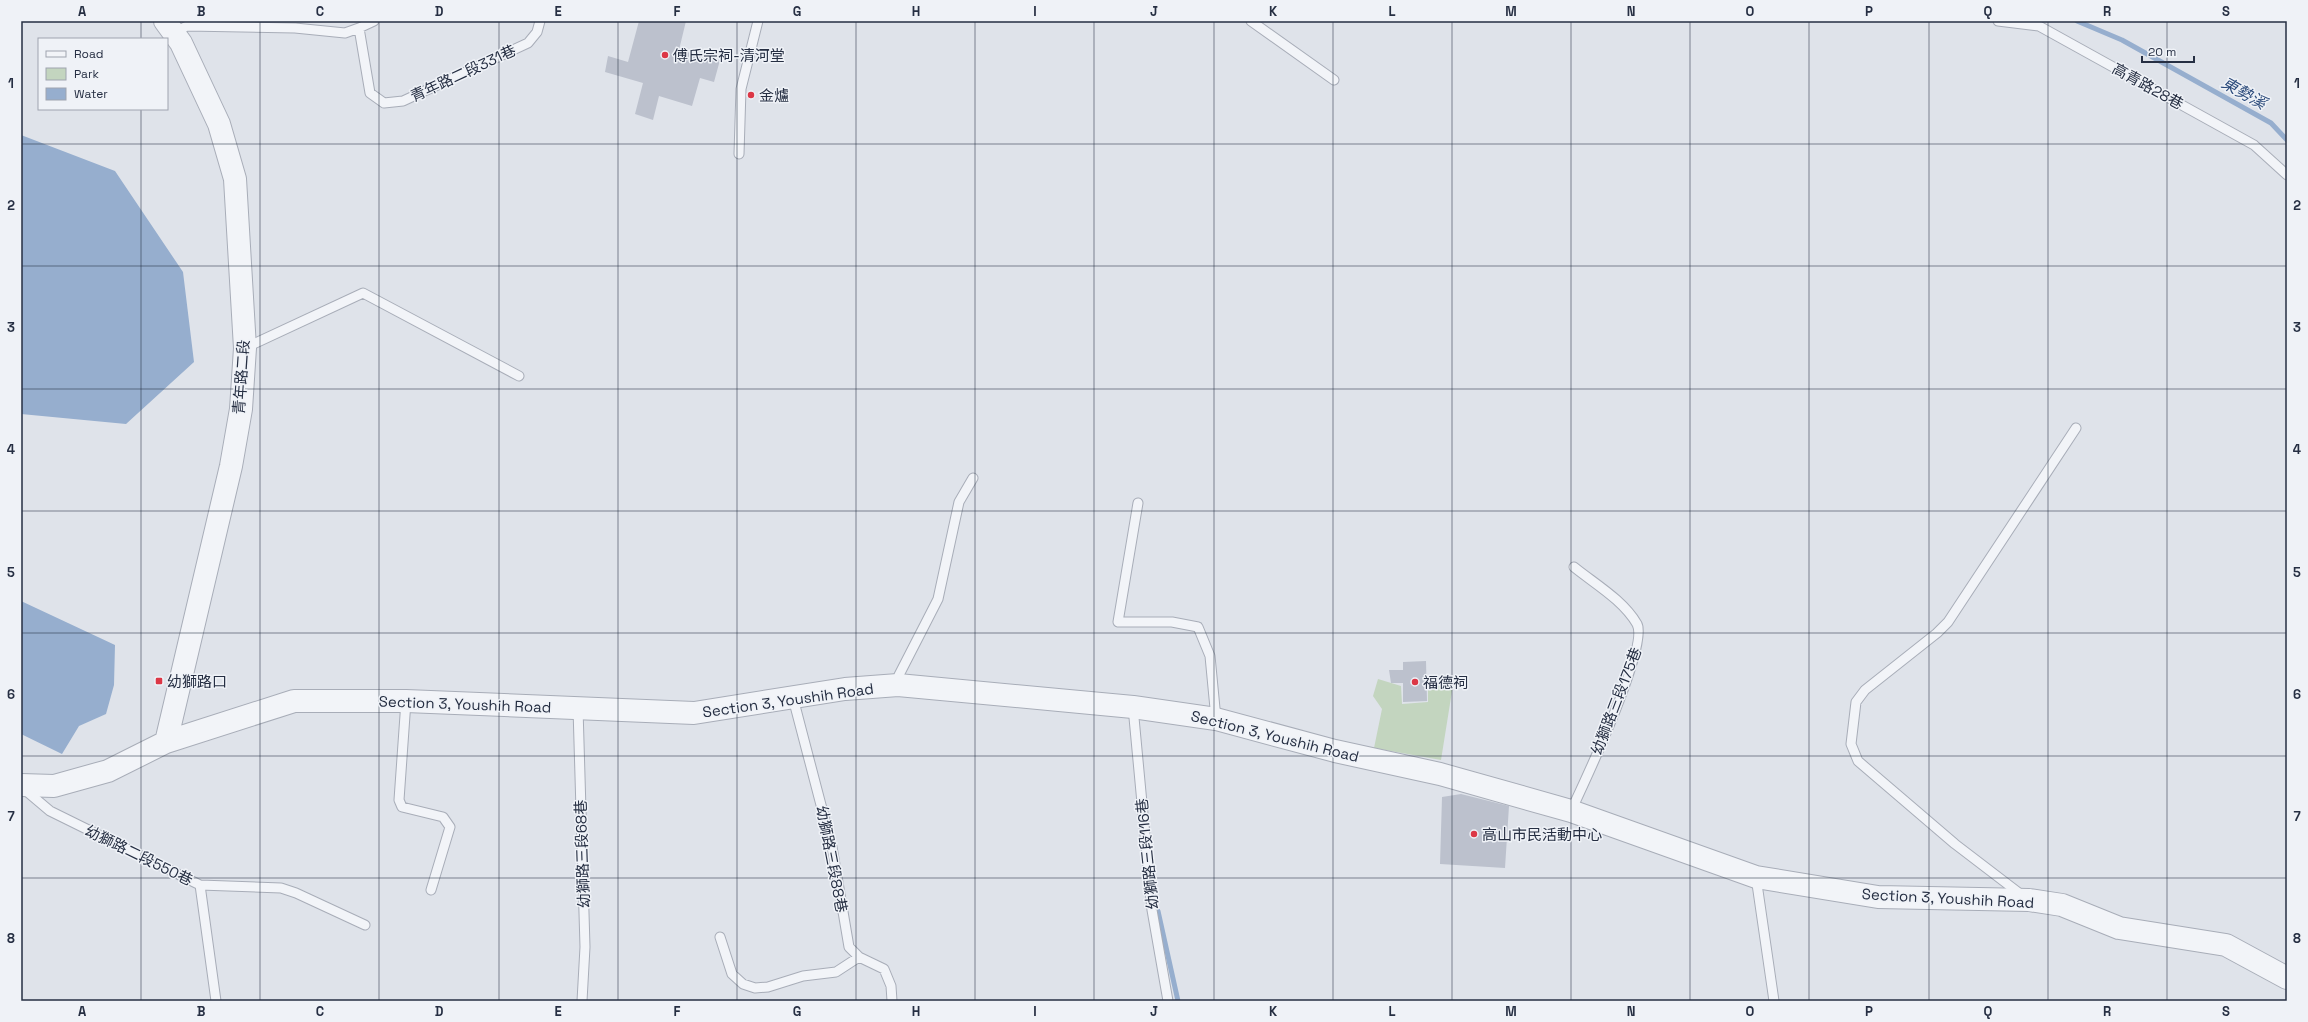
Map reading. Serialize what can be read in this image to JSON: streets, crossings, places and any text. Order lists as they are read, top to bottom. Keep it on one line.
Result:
{"streets":{"street":["青年路二段","Section 3, Youshih Road"],"lane":["青年路二段331巷","高青路28巷","幼獅路三段175巷","幼獅路三段68巷","幼獅路三段116巷","幼獅路二段550巷","幼獅路三段88巷"]},"crossings":[["青年路二段","Section 3, Youshih Road"],["Section 3, Youshih Road","幼獅路三段175巷"],["Section 3, Youshih Road","幼獅路三段68巷"],["Section 3, Youshih Road","幼獅路三段116巷"],["Section 3, Youshih Road","幼獅路二段550巷"],["Section 3, Youshih Road","幼獅路三段88巷"]],"water":["東勢溪"],"places":{"other":["傅氏宗祠-清河堂","金爐","福德祠","高山市民活動中心"],"transit":["幼獅路口"]},"legend":["Road","Park","Water"],"scale_bar":"20 m","grid":{"columns":["A","B","C","D","E","F","G","H","I","J","K","L","M","N","O","P","Q","R","S"],"rows":["1","2","3","4","5","6","7","8"]}}
